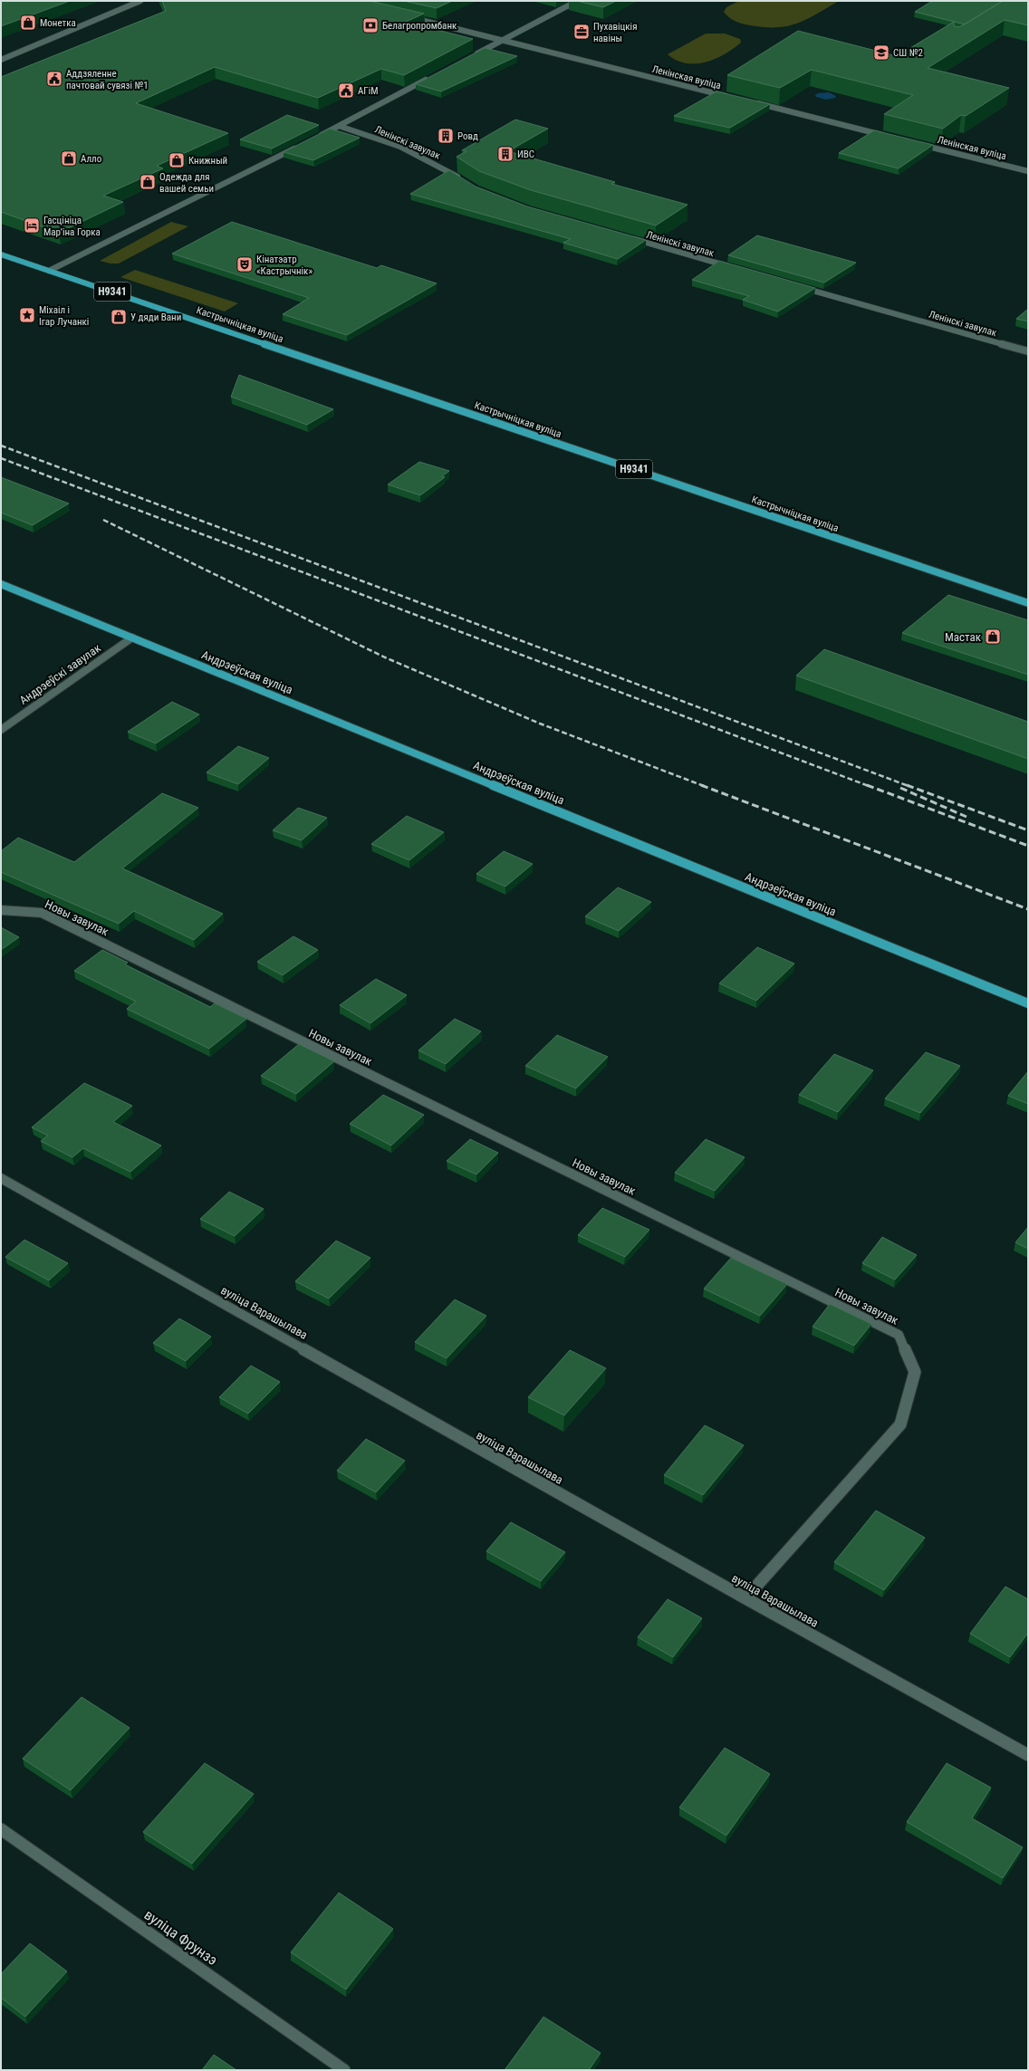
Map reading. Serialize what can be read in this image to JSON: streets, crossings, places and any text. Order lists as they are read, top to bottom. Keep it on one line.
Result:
{"streets":{"main road":["Н9341","Кастрычніцкая вуліца","Андрэеўская вуліца"],"street":["Ленінская вуліца","Ленінскі завулак","Андрэеўскі завулак","Новы завулак","вуліца Варашылава","вуліца Фрунзэ"]},"crossings":[["Андрэеўская вуліца","Андрэеўскі завулак"],["Новы завулак","вуліца Варашылава"]],"places":{"shop":["Монетка","Алло","Книжный","Одежда для вашей семьи","У дяди Вани","Мастак"],"bank":["Белагропромбанк"],"office":["Пухавіцкія навіны"],"school or university":["СШ №2"],"public building":["Аддзяленне пачтовай сувязі №1","АГіМ"],"building":["Ровд","ИВС"],"hotel":["Гасцініца Марʼіна Горка"],"theatre":["Кінатэатр «Кастрычнік»"],"place":["Міхаіл і Ігар Лучанкі"]}}
